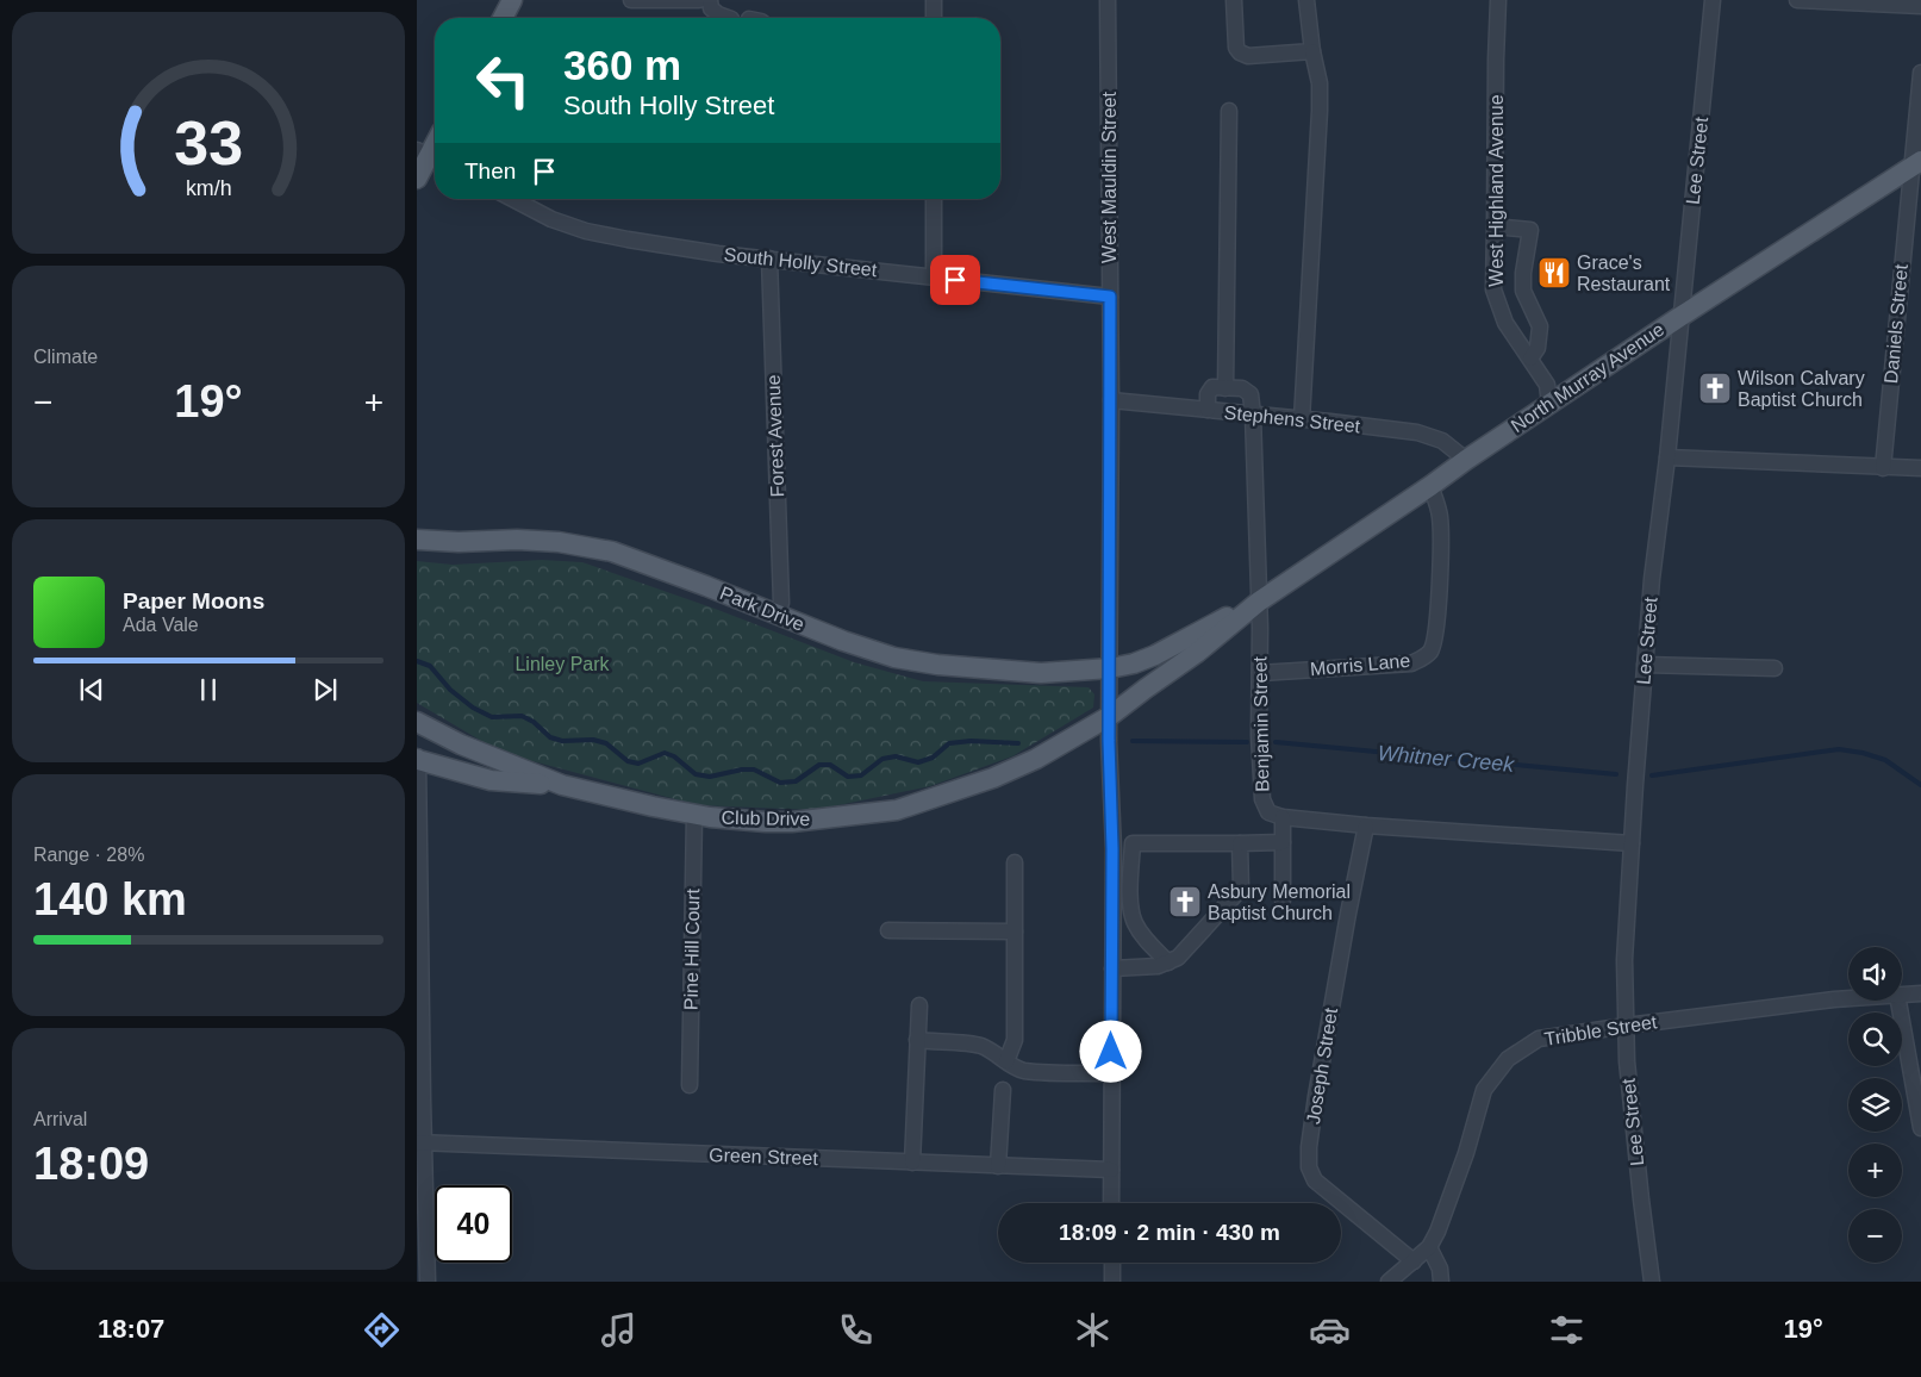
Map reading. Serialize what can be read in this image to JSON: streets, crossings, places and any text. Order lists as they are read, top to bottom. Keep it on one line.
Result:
{"streets":{"main road":["North Murray Avenue","Park Drive","Club Drive"],"street":["Lee Street","West Mauldin Street","West Highland Avenue","South Holly Street","Daniels Street","Stephens Street","Forest Avenue","Morris Lane","Benjamin Street","Pine Hill Court","Tribble Street","Joseph Street","Green Street"]},"crossings":[["Lee Street","North Murray Avenue"],["Lee Street","Benjamin Street"],["Lee Street","Tribble Street"],["West Mauldin Street","South Holly Street"],["West Mauldin Street","North Murray Avenue"],["West Mauldin Street","Stephens Street"],["West Mauldin Street","Park Drive"],["West Mauldin Street","Club Drive"],["West Mauldin Street","Green Street"],["West Highland Avenue","North Murray Avenue"],["South Holly Street","Forest Avenue"],["Daniels Street","North Murray Avenue"],["North Murray Avenue","Stephens Street"],["North Murray Avenue","Park Drive"],["North Murray Avenue","Morris Lane"],["North Murray Avenue","Benjamin Street"],["North Murray Avenue","Club Drive"],["Stephens Street","Benjamin Street"],["Forest Avenue","Park Drive"],["Morris Lane","Benjamin Street"],["Benjamin Street","Joseph Street"],["Club Drive","Pine Hill Court"],["Tribble Street","Joseph Street"]],"water":["Whitner Creek"],"parks":["Linley Park"],"places":{"restaurant":["Grace's Restaurant"],"church":["Wilson Calvary Baptist Church","Asbury Memorial Baptist Church"]},"page":{"turn":["360 m","South Holly Street"],"then":"Then","tile":["Climate",["Range · 28%","140 km"],["Arrival","18:09"]],"heat":["−","19°","+"],"song":["Paper Moons","Ada Vale"],"map_buttons":["+","−"],"limit":"40","trip":"18:09 · 2 min · 430 m","tabs":["18:07","19°"],"gauge":["33","km/h"]}}
